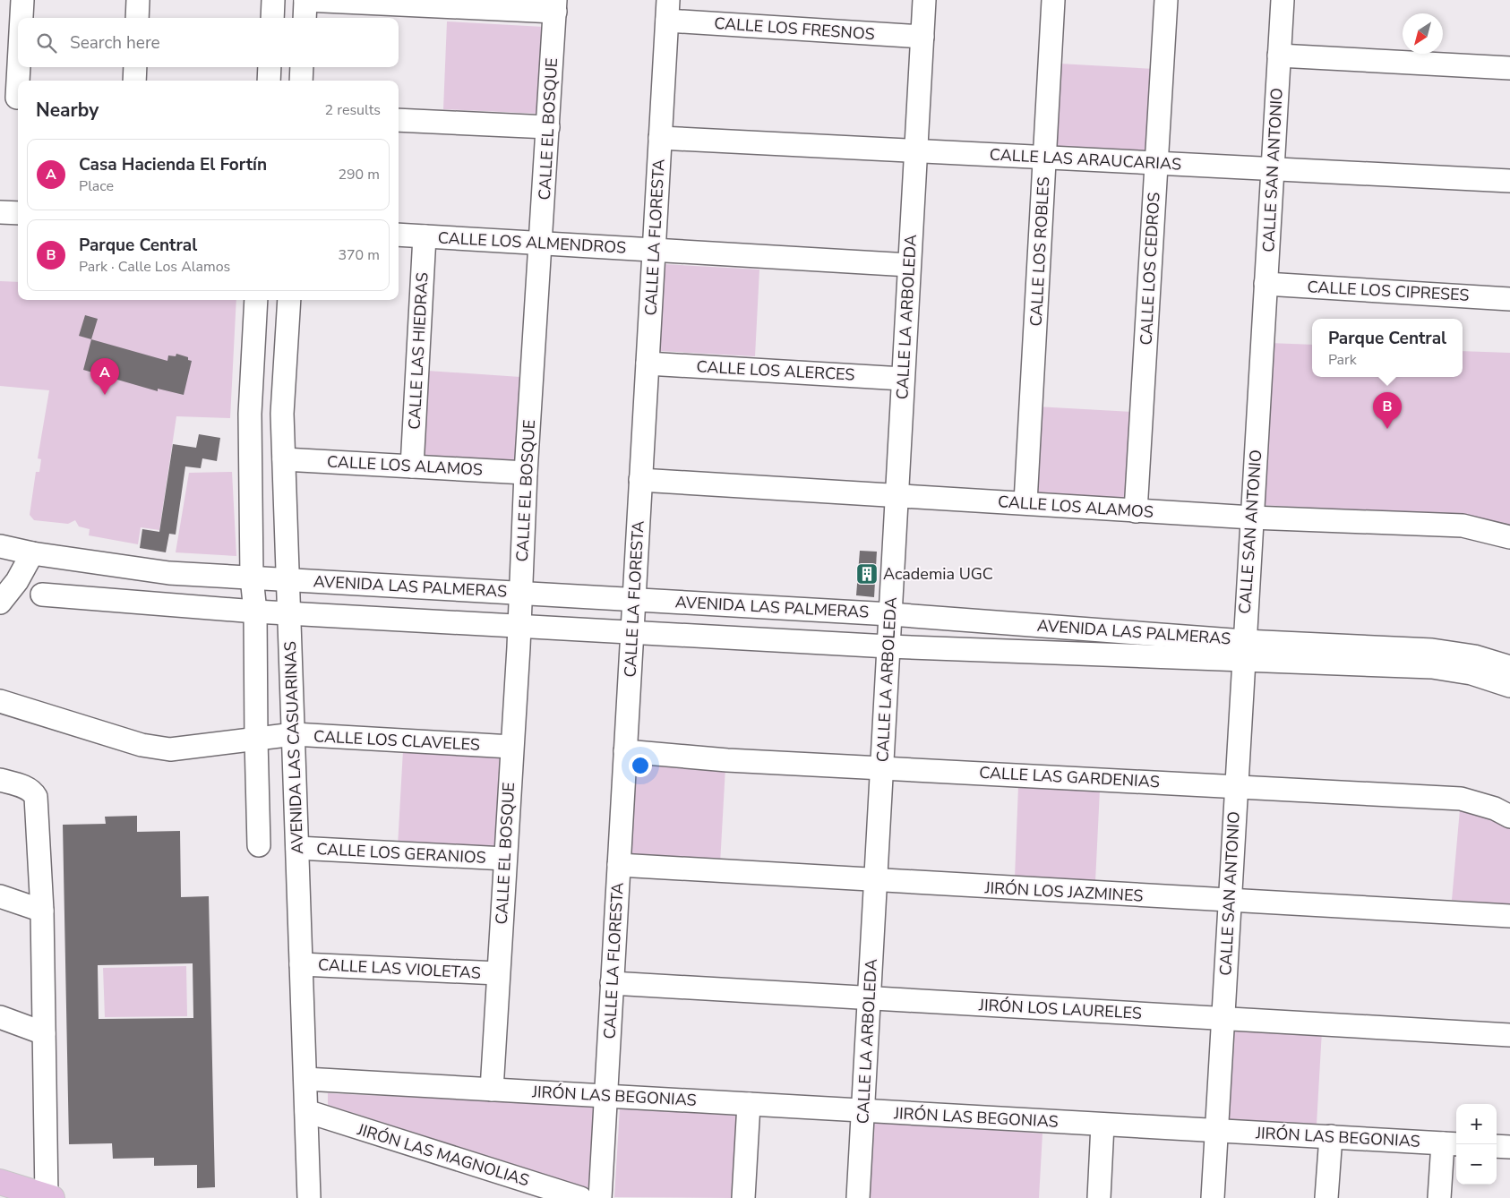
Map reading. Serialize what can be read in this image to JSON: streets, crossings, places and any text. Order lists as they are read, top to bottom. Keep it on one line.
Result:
{"streets":{"street":["CALLE LOS FRESNOS","CALLE EL BOSQUE","CALLE LAS ARAUCARIAS","CALLE SAN ANTONIO","CALLE LA FLORESTA","CALLE LOS ALMENDROS","CALLE LOS ROBLES","CALLE LOS CEDROS","CALLE LOS CIPRESES","CALLE LA ARBOLEDA","CALLE LAS HIEDRAS","CALLE LOS ALERCES","CALLE LOS ALAMOS","AVENIDA LAS PALMERAS","CALLE LOS CLAVELES","AVENIDA LAS CASUARINAS","CALLE LAS GARDENIAS","CALLE LOS GERANIOS","JIRÓN LOS JAZMINES","CALLE LAS VIOLETAS","JIRÓN LOS LAURELES","JIRÓN LAS BEGONIAS","JIRÓN LAS MAGNOLIAS"]},"crossings":[["CALLE LOS FRESNOS","CALLE LA FLORESTA"],["CALLE LOS FRESNOS","CALLE LA ARBOLEDA"],["CALLE EL BOSQUE","CALLE LOS ALMENDROS"],["CALLE EL BOSQUE","CALLE LOS ALAMOS"],["CALLE EL BOSQUE","AVENIDA LAS PALMERAS"],["CALLE EL BOSQUE","CALLE LOS CLAVELES"],["CALLE EL BOSQUE","CALLE LOS GERANIOS"],["CALLE EL BOSQUE","CALLE LAS VIOLETAS"],["CALLE EL BOSQUE","JIRÓN LAS BEGONIAS"],["CALLE LAS ARAUCARIAS","CALLE SAN ANTONIO"],["CALLE LAS ARAUCARIAS","CALLE LA FLORESTA"],["CALLE LAS ARAUCARIAS","CALLE LOS ROBLES"],["CALLE LAS ARAUCARIAS","CALLE LOS CEDROS"],["CALLE LAS ARAUCARIAS","CALLE LA ARBOLEDA"],["CALLE SAN ANTONIO","CALLE LOS CIPRESES"],["CALLE SAN ANTONIO","CALLE LOS ALAMOS"],["CALLE SAN ANTONIO","AVENIDA LAS PALMERAS"],["CALLE SAN ANTONIO","CALLE LAS GARDENIAS"],["CALLE SAN ANTONIO","JIRÓN LOS JAZMINES"],["CALLE SAN ANTONIO","JIRÓN LOS LAURELES"],["CALLE SAN ANTONIO","JIRÓN LAS BEGONIAS"],["CALLE LA FLORESTA","CALLE LOS ALMENDROS"],["CALLE LA FLORESTA","CALLE LOS ALERCES"],["CALLE LA FLORESTA","CALLE LOS ALAMOS"],["CALLE LA FLORESTA","AVENIDA LAS PALMERAS"],["CALLE LA FLORESTA","CALLE LAS GARDENIAS"],["CALLE LA FLORESTA","JIRÓN LOS JAZMINES"],["CALLE LA FLORESTA","JIRÓN LOS LAURELES"],["CALLE LA FLORESTA","JIRÓN LAS BEGONIAS"],["CALLE LOS ALMENDROS","CALLE LA ARBOLEDA"],["CALLE LOS ALMENDROS","CALLE LAS HIEDRAS"],["CALLE LOS ROBLES","CALLE LOS ALAMOS"],["CALLE LOS CEDROS","CALLE LOS ALAMOS"],["CALLE LA ARBOLEDA","CALLE LOS ALERCES"],["CALLE LA ARBOLEDA","CALLE LOS ALAMOS"],["CALLE LA ARBOLEDA","AVENIDA LAS PALMERAS"],["CALLE LA ARBOLEDA","CALLE LAS GARDENIAS"],["CALLE LA ARBOLEDA","JIRÓN LOS JAZMINES"],["CALLE LA ARBOLEDA","JIRÓN LOS LAURELES"],["CALLE LA ARBOLEDA","JIRÓN LAS BEGONIAS"],["CALLE LAS HIEDRAS","CALLE LOS ALAMOS"],["CALLE LOS ALAMOS","AVENIDA LAS CASUARINAS"],["AVENIDA LAS PALMERAS","AVENIDA LAS CASUARINAS"],["CALLE LOS CLAVELES","AVENIDA LAS CASUARINAS"],["AVENIDA LAS CASUARINAS","CALLE LOS GERANIOS"],["AVENIDA LAS CASUARINAS","CALLE LAS VIOLETAS"],["AVENIDA LAS CASUARINAS","JIRÓN LAS BEGONIAS"],["AVENIDA LAS CASUARINAS","JIRÓN LAS MAGNOLIAS"]],"places":{"building":["Academia UGC"]},"north":"bottom left","page":{"search":"Search here","heading":["Nearby","2 results"],"list":[{"mark":"A","name":"Casa Hacienda El Fortín","note":"Place","value":"290 m"},{"mark":"B","name":"Parque Central","note":"Park · Calle Los Alamos","value":"370 m"}],"popup":["Parque Central","Park"],"pins":["A","B"],"map_buttons":["+","−"]}}
